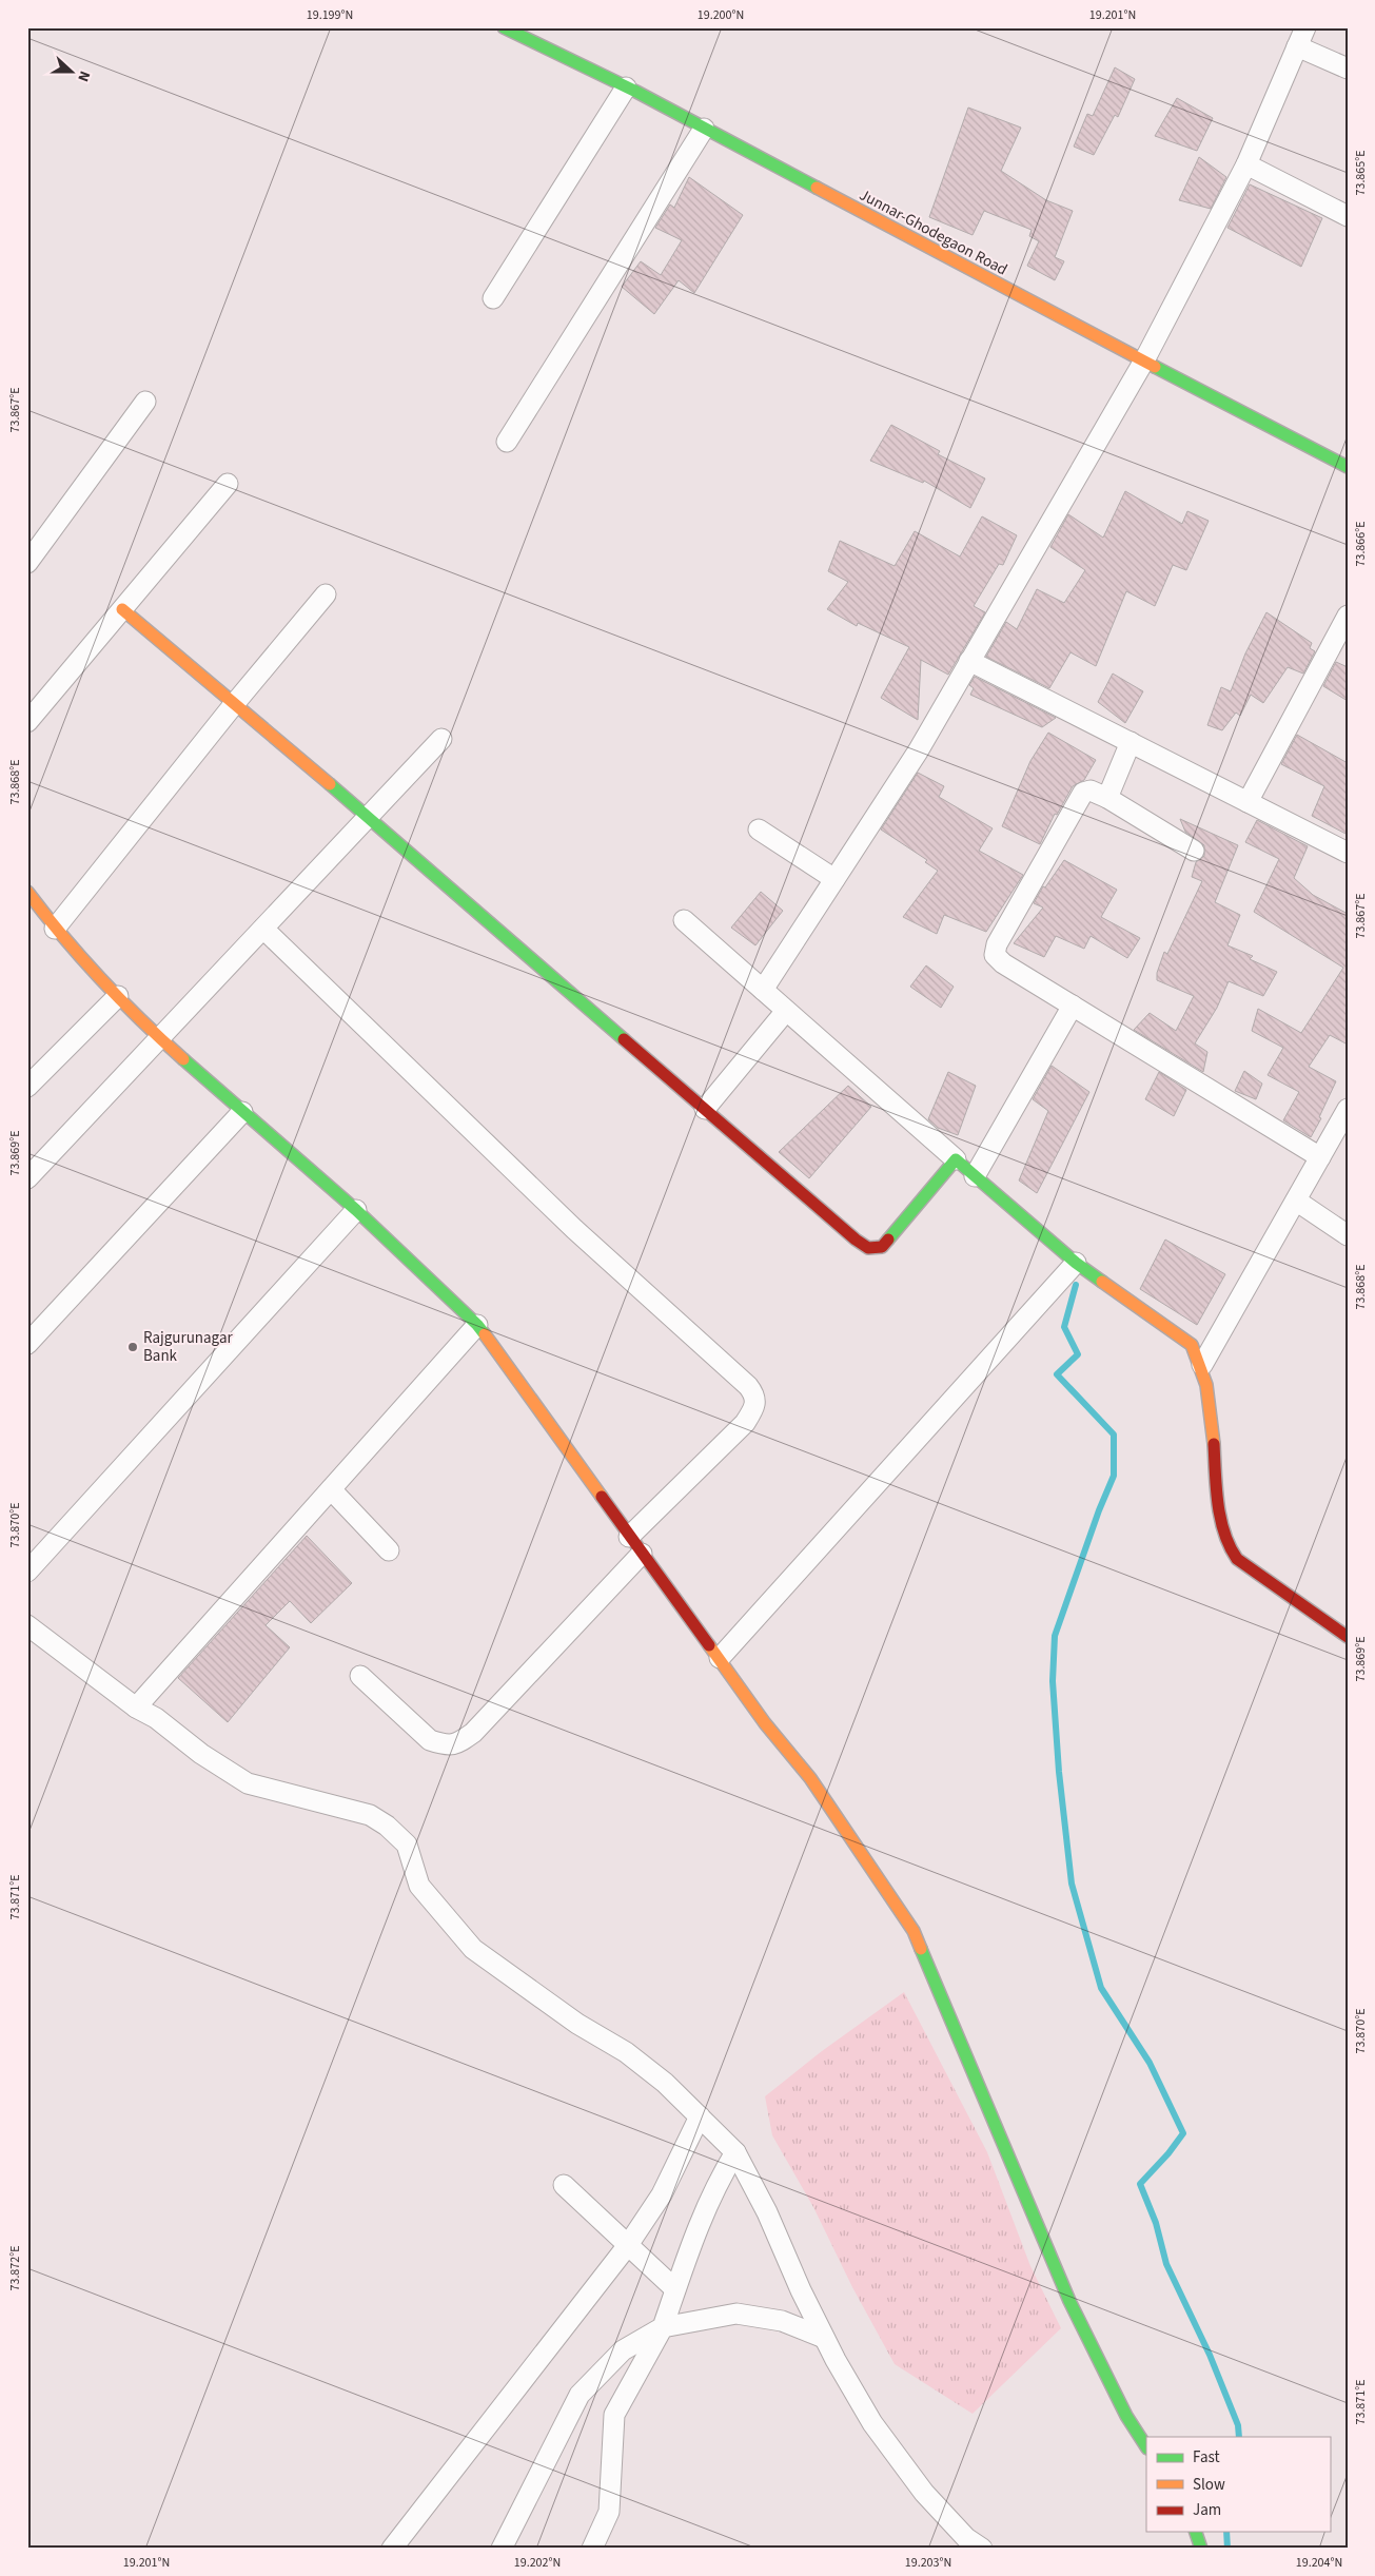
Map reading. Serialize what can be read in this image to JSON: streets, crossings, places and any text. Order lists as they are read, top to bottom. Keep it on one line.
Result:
{"streets":{"street":["Junnar-Ghodegaon Road"]},"places":["Rajgurunagar Bank"],"legend":["Fast","Slow","Jam"],"north":"right","coordinates":["19.199°N","19.200°N","19.201°N","73.865°E","73.867°E","73.866°E","73.868°E","73.869°E","73.870°E","73.871°E","73.872°E","19.202°N","19.203°N","19.204°N"]}
